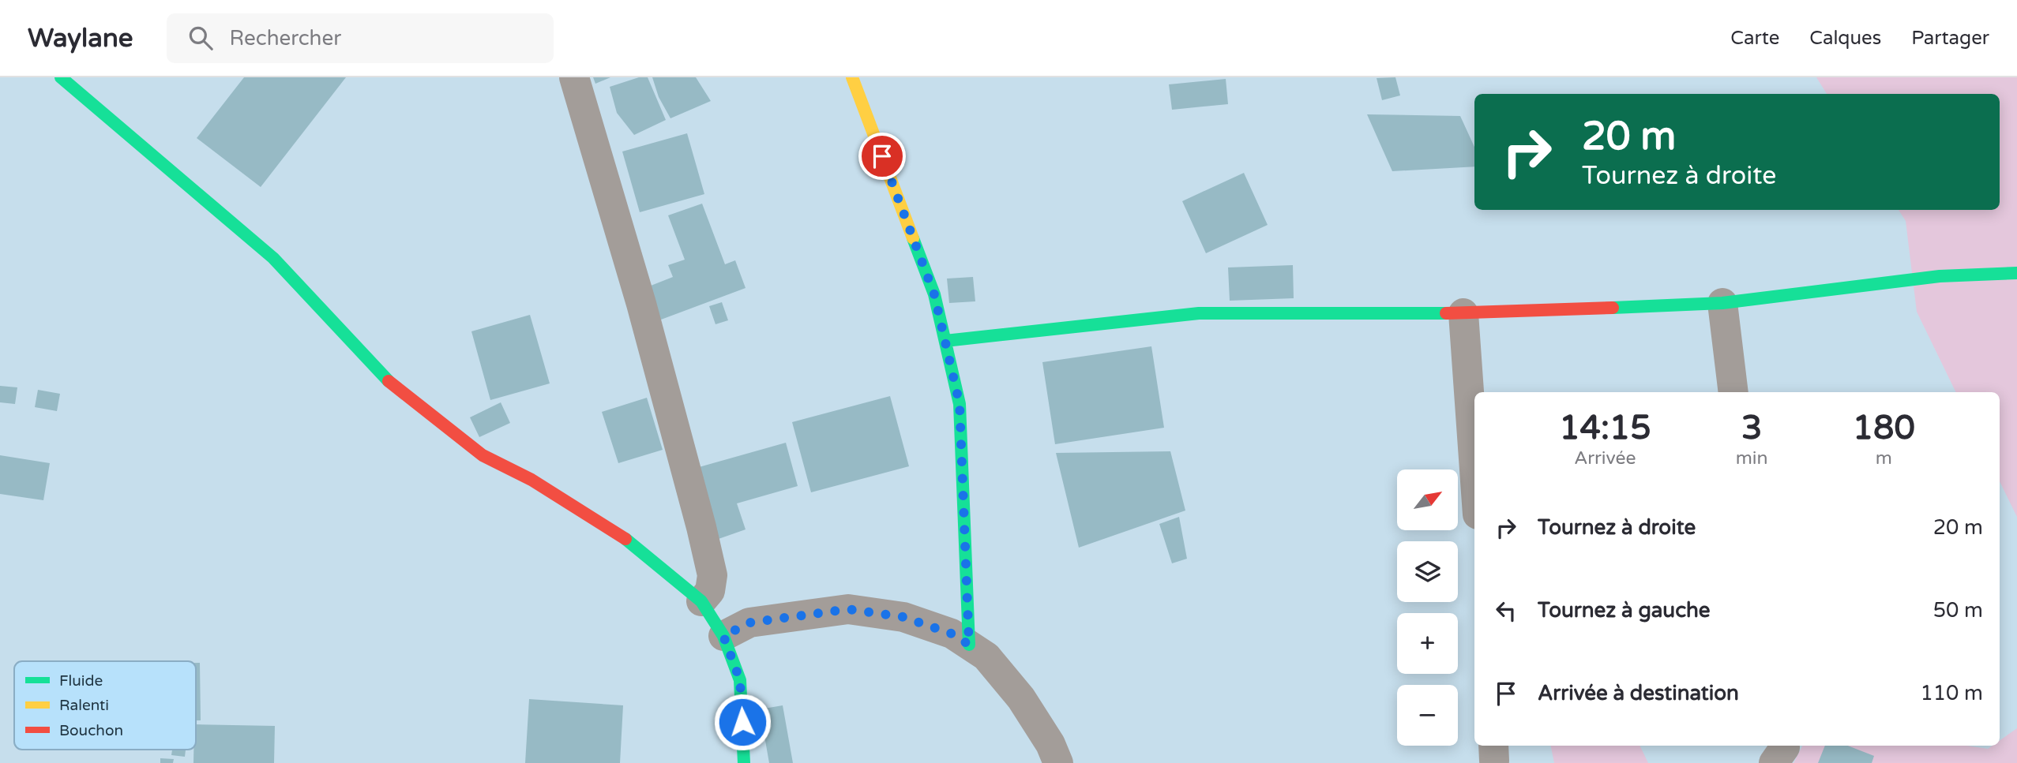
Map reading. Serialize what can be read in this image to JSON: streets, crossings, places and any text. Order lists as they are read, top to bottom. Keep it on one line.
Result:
{"legend":["Fluide","Ralenti","Bouchon"],"north":"top right","page":{"header":"Waylane","search":"Rechercher","nav":["Carte","Calques","Partager"],"turn":["20 m","Tournez à droite"],"eta":["14:15","Arrivée","3","min","180","m"],"map_buttons":["+","−"],"list":[{"name":"Tournez à droite","value":"20 m"},{"name":"Tournez à gauche","value":"50 m"},{"name":"Arrivée à destination","value":"110 m"}]}}
